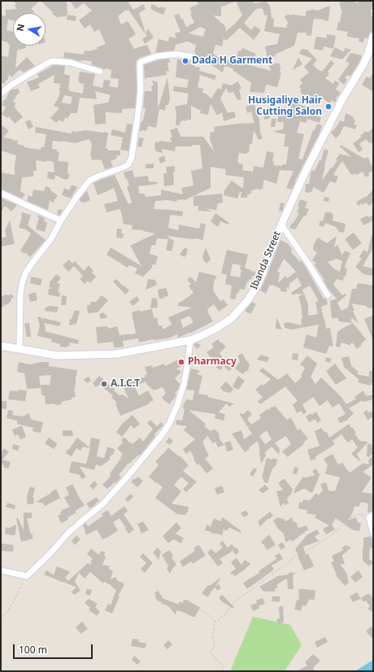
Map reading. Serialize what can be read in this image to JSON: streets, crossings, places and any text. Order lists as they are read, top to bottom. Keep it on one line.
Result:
{"streets":{"street":["Ibanda Street"]},"places":["Dada H Garment","Husigaliye Hair Cutting Salon","Pharmacy","A.I.C.T"],"scale_bar":"100 m","north":"left"}
